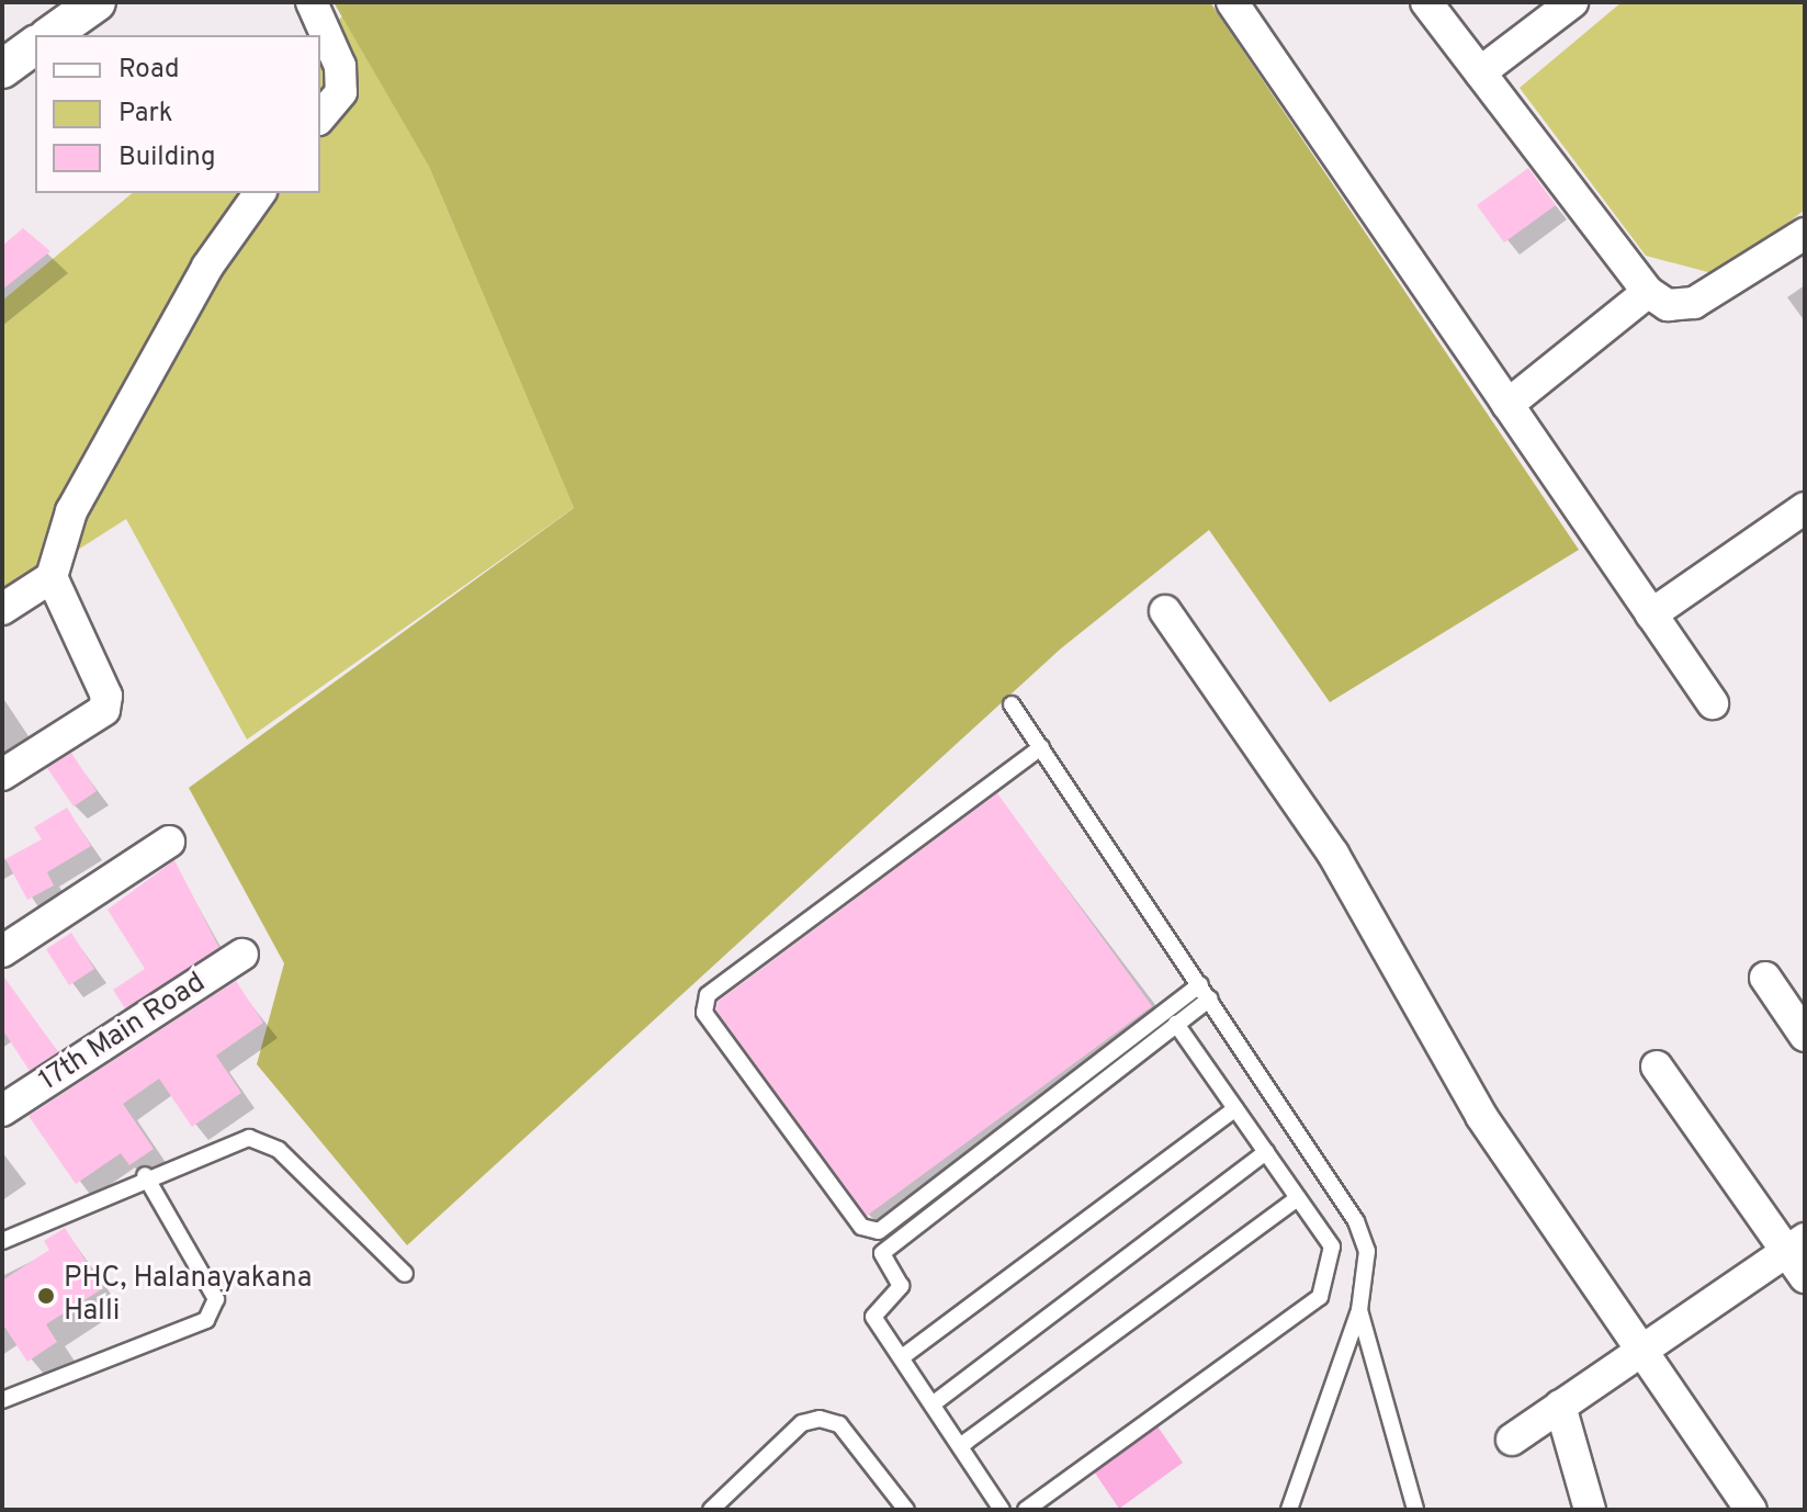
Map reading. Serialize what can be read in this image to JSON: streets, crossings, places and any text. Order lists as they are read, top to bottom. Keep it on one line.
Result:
{"streets":{"street":["17th Main Road"]},"places":["PHC, Halanayakana Halli"],"legend":["Road","Park","Building"]}
